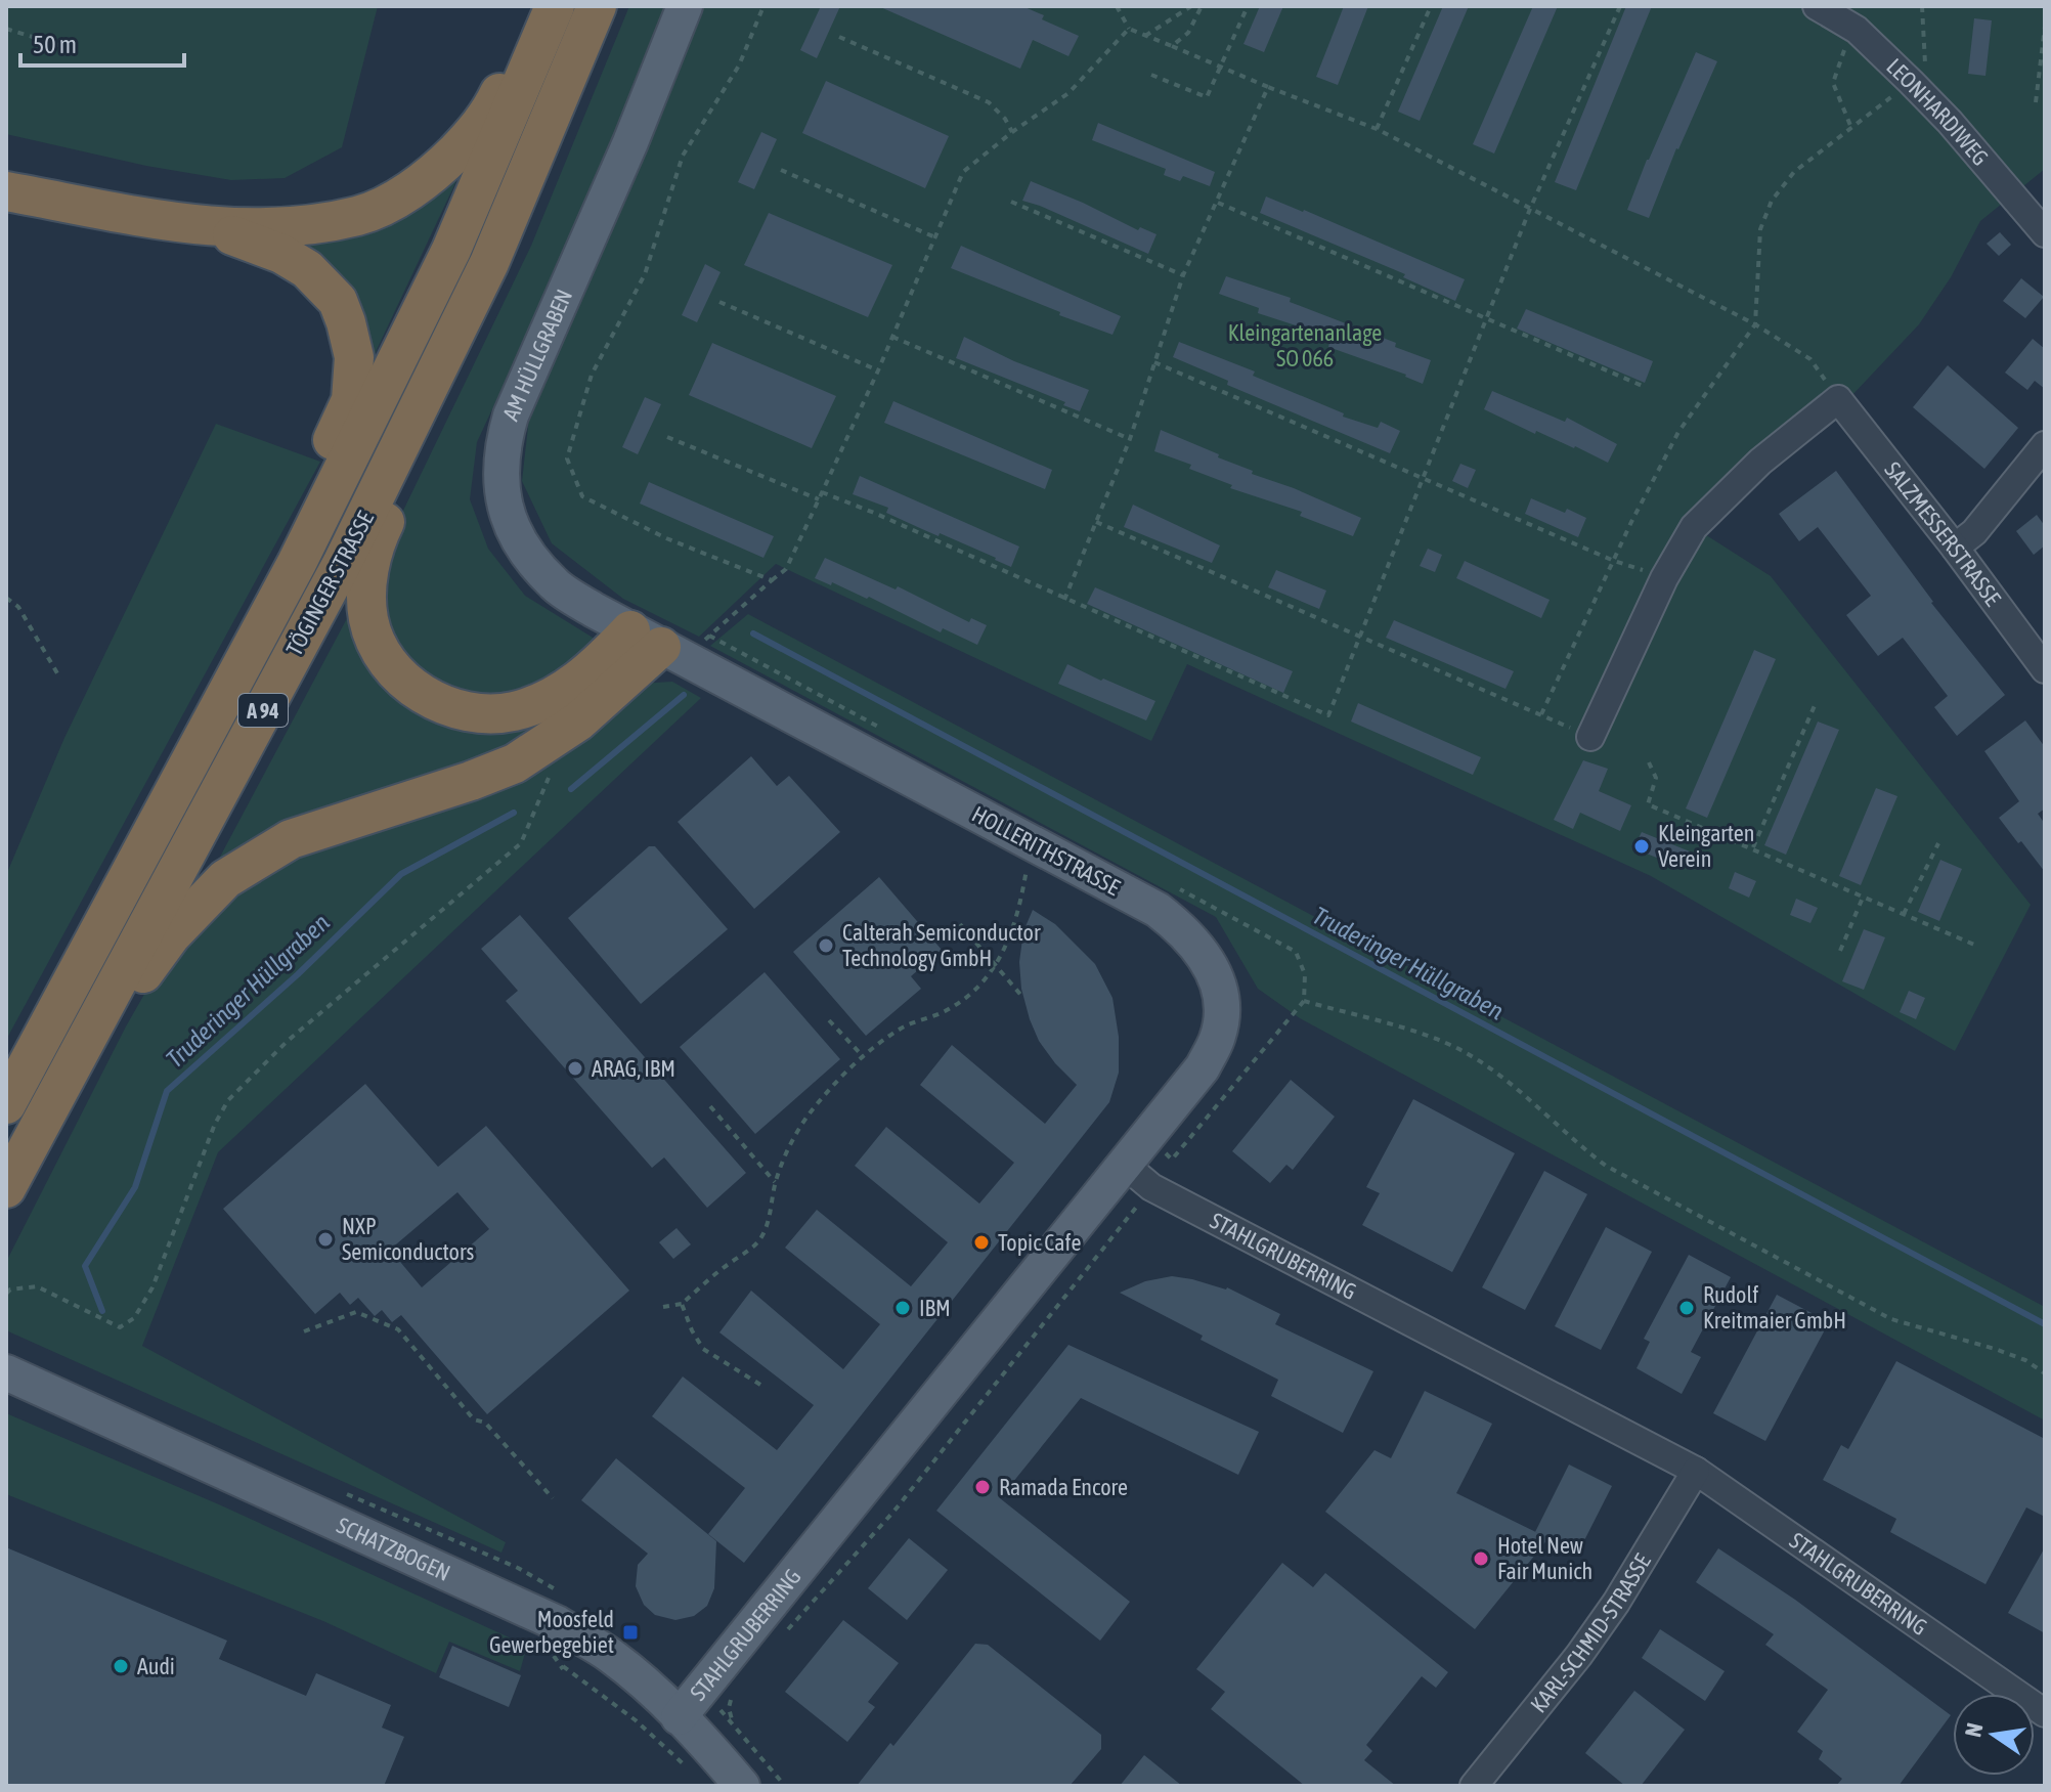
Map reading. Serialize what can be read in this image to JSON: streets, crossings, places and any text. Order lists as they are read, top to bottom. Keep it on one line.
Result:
{"streets":{"highway":["TÖGINGER STRASSE","A 94"],"main road":["AM HÜLLGRABEN","HOLLERITHSTRASSE","STAHLGRUBERRING","SCHATZBOGEN"],"street":["LEONHARDIWEG","SALZMESSERSTRASSE","KARL-SCHMID-STRASSE"]},"crossings":[["AM HÜLLGRABEN","HOLLERITHSTRASSE"],["HOLLERITHSTRASSE","STAHLGRUBERRING"],["STAHLGRUBERRING","SCHATZBOGEN"],["STAHLGRUBERRING","KARL-SCHMID-STRASSE"]],"water":["Truderinger Hüllgraben"],"parks":["Kleingartenanlage SO 066"],"places":{"other":["Kleingarten Verein","Calterah Semiconductor Technology GmbH","ARAG, IBM","NXP Semiconductors","Topic Cafe","IBM","Rudolf Kreitmaier GmbH","Ramada Encore","Hotel New Fair Munich","Audi"],"transit":["Moosfeld Gewerbegebiet"]},"scale_bar":"50 m","north":"left"}
